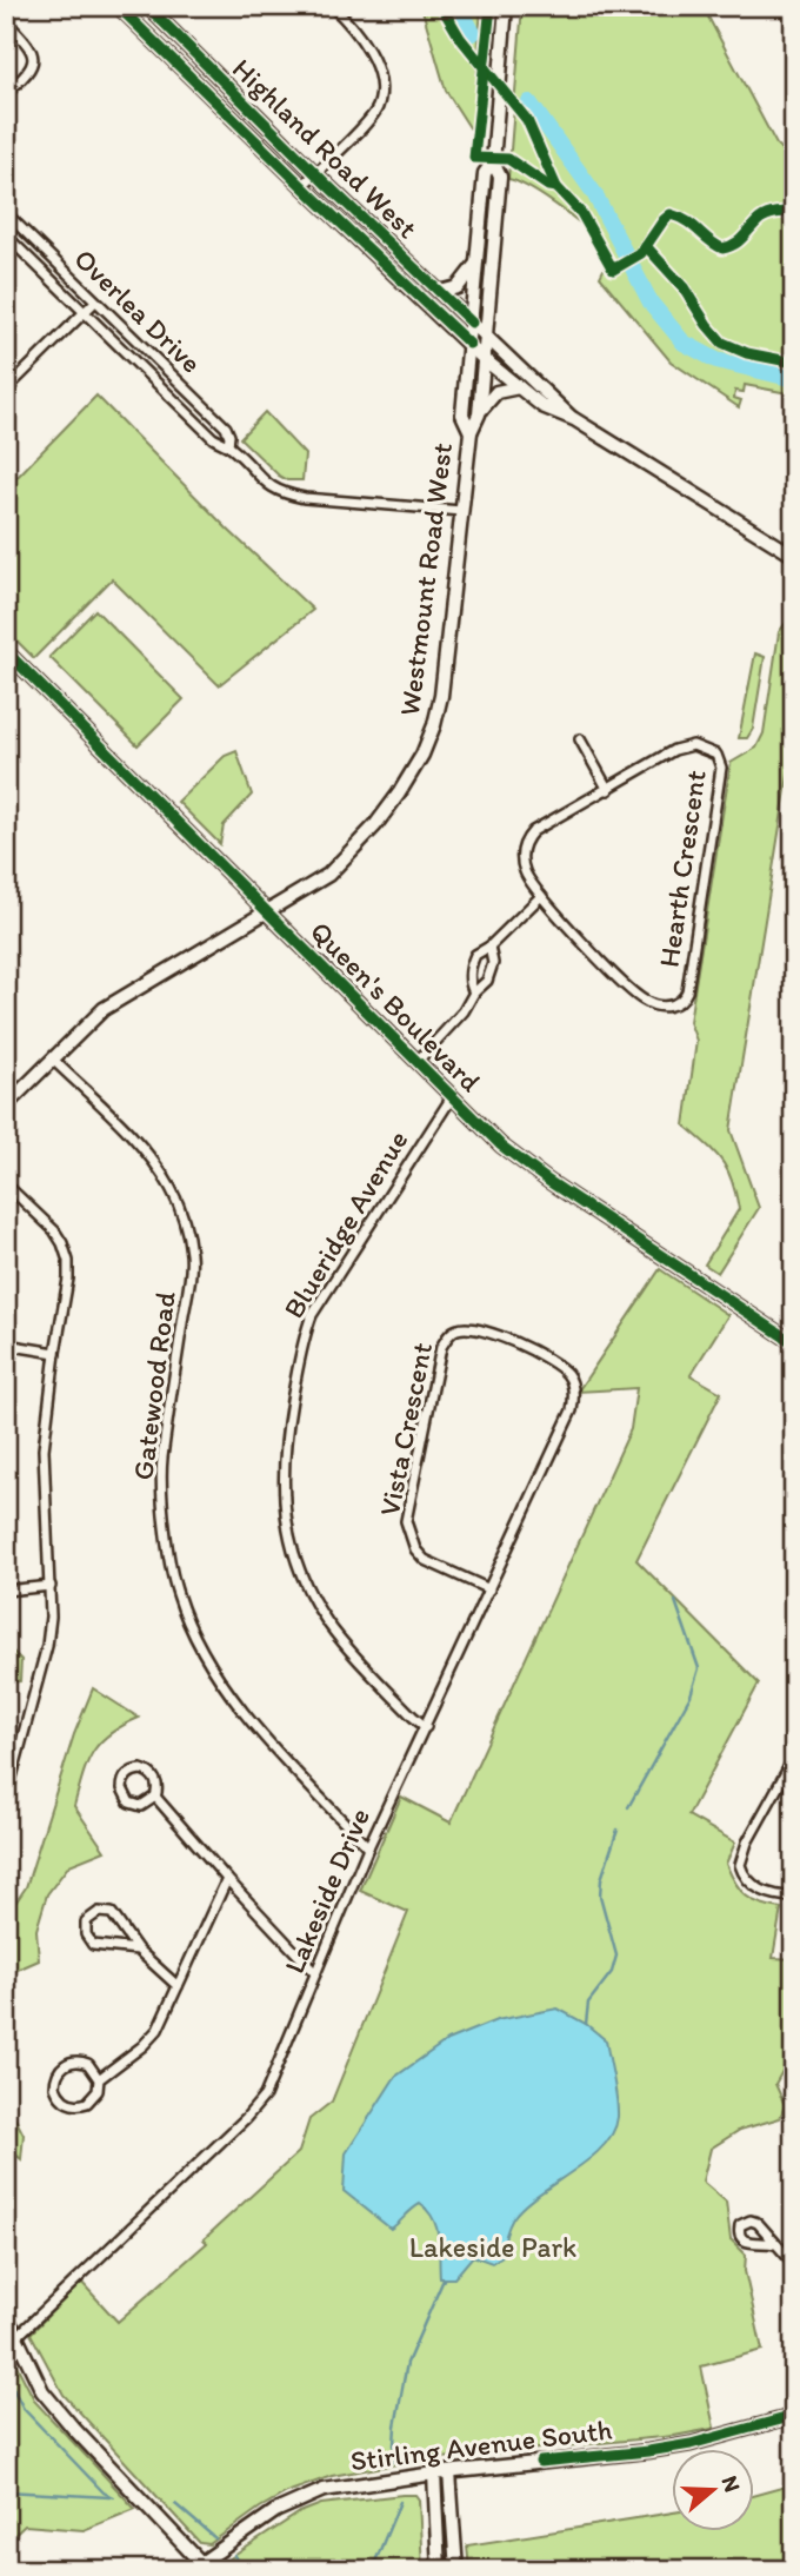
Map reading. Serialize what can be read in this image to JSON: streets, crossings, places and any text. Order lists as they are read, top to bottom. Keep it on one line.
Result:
{"streets":{"main road":["Highland Road West","Westmount Road West","Queen's Boulevard","Stirling Avenue South"],"street":["Overlea Drive","Hearth Crescent","Blueridge Avenue","Gatewood Road","Vista Crescent","Lakeside Drive"]},"crossings":[["Highland Road West","Westmount Road West"],["Overlea Drive","Westmount Road West"],["Westmount Road West","Queen's Boulevard"],["Westmount Road West","Gatewood Road"],["Queen's Boulevard","Blueridge Avenue"],["Blueridge Avenue","Lakeside Drive"],["Gatewood Road","Lakeside Drive"],["Vista Crescent","Lakeside Drive"]],"parks":["Lakeside Park"],"north":"right"}
